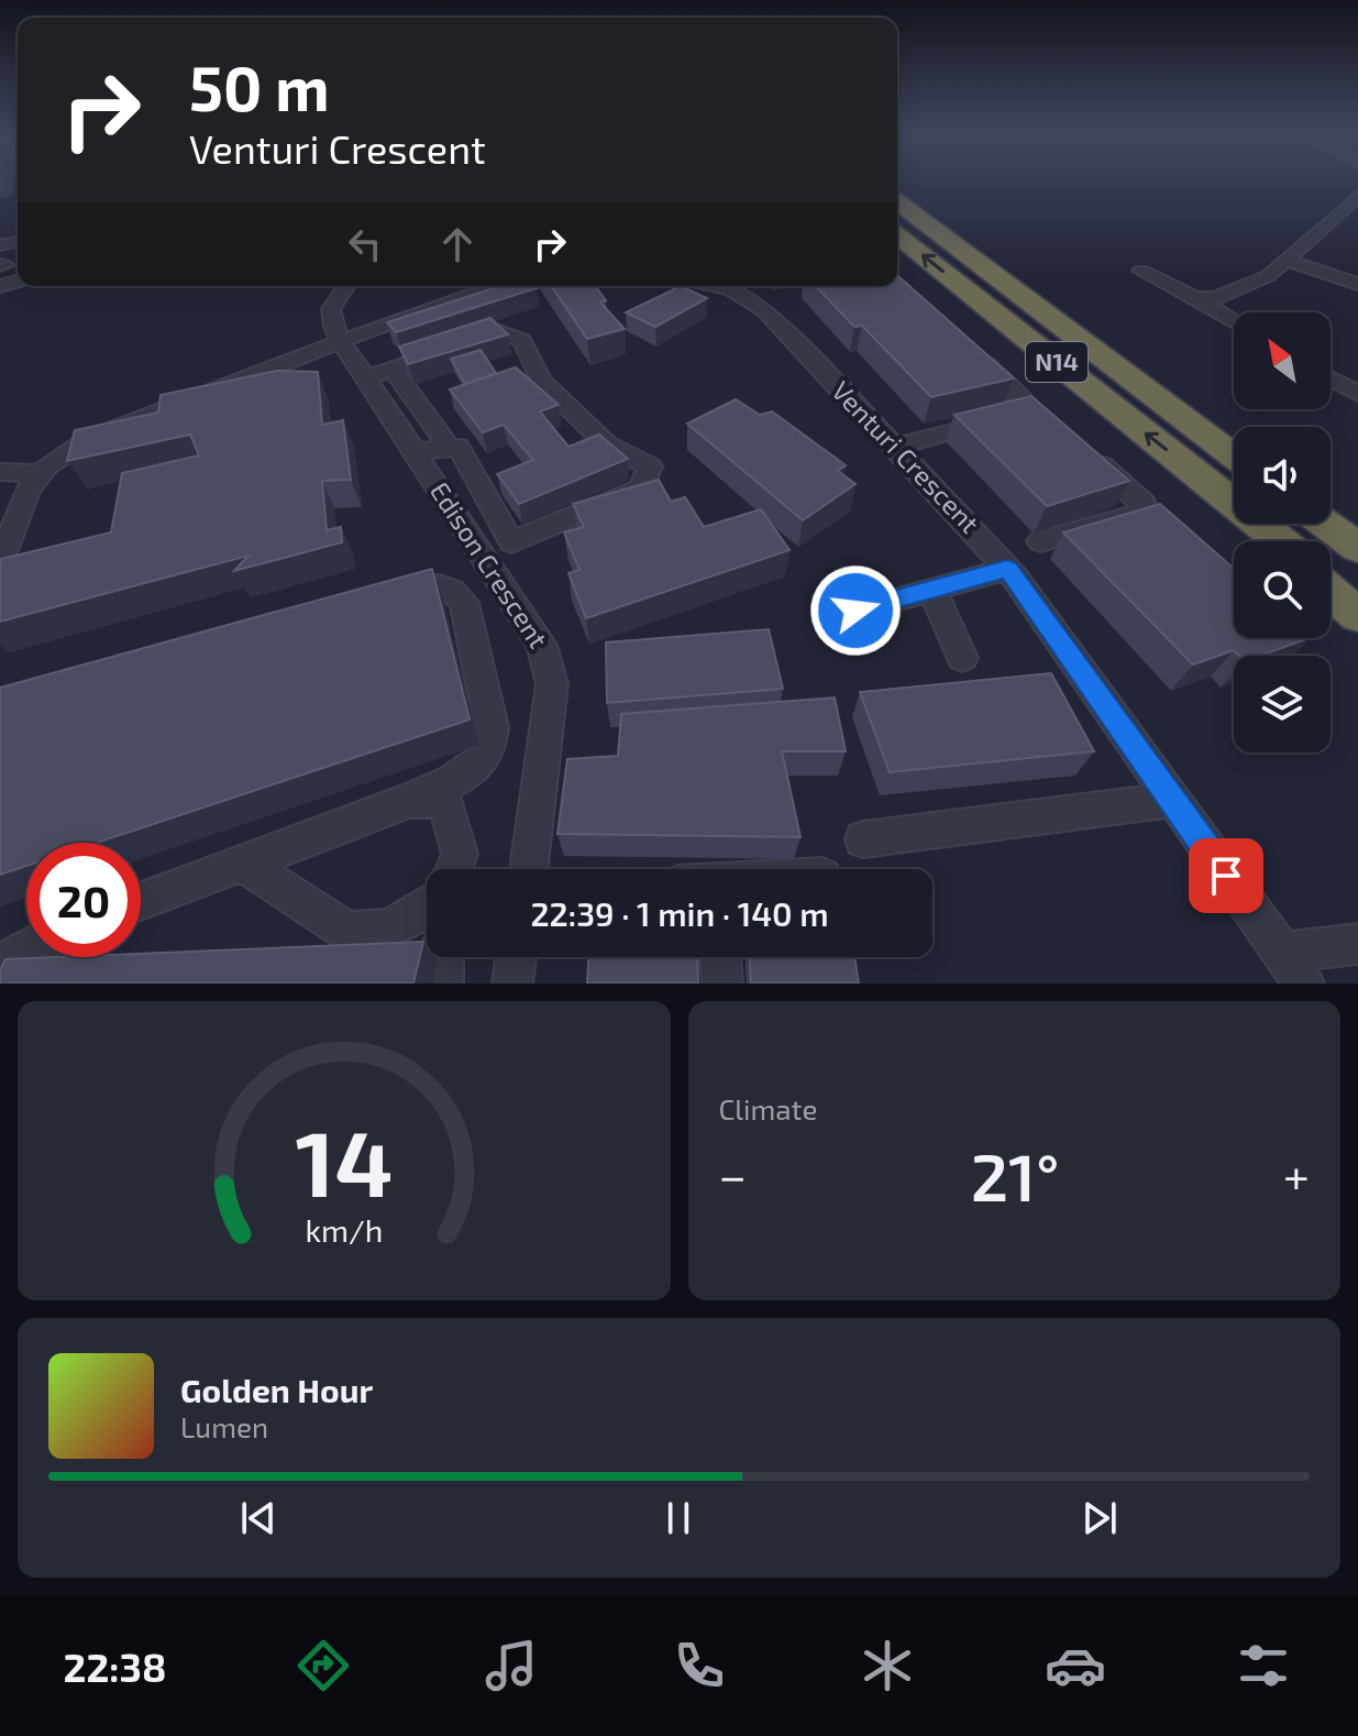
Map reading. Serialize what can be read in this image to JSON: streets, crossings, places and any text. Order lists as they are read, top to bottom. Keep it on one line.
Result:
{"streets":{"highway":["N14"],"street":["Venturi Crescent","Edison Crescent"]},"north":"top left","page":{"turn":["50 m","Venturi Crescent"],"limit":"20","trip":"22:39 · 1 min · 140 m","tile":"Climate","heat":["−","21°","+"],"song":["Golden Hour","Lumen"],"tabs":"22:38","gauge":["14","km/h"]}}
